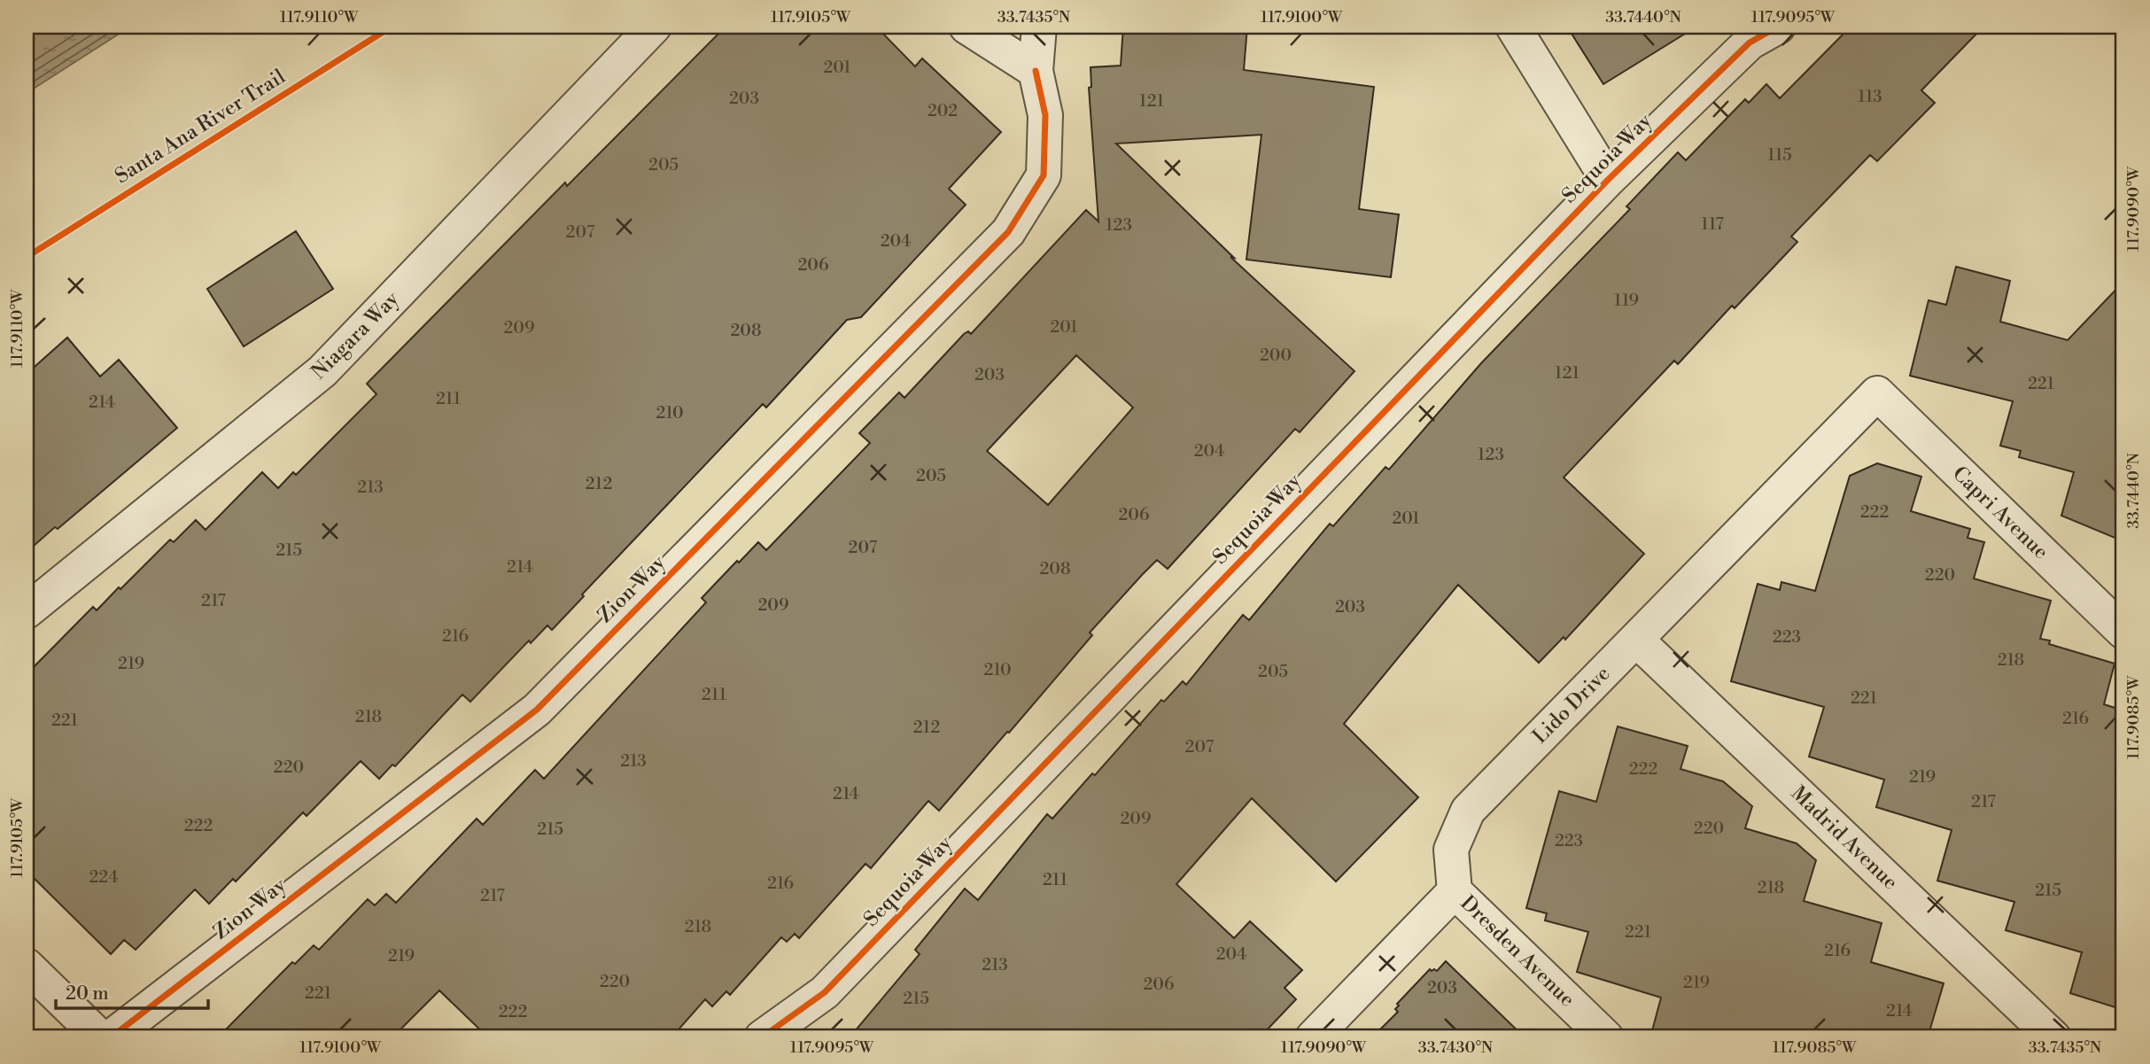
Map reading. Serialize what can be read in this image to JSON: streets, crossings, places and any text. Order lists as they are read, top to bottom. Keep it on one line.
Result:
{"streets":{"street":["Sequoia Way","Niagara Way","Capri Avenue","Zion Way","Lido Drive","Madrid Avenue","Dresden Avenue"],"cycle path":["Santa Ana River Trail"]},"crossings":[["Capri Avenue","Lido Drive"],["Lido Drive","Madrid Avenue"],["Lido Drive","Dresden Avenue"]],"house_numbers":["201","113","203","121","202","115","205","117","123","207","204","206","119","201","209","208","200","121","203","221","211","214","210","204","123","205","212","213","222","206","201","207","215","214","208","220","217","209","203","216","223","218","219","210","205","211","221","218","216","221","212","207","213","220","222","219","214","217","209","222","220","215","223","224","211","216","218","215","217","218","221","216","204","219","213","220","219","206","203","221","215","214","222"],"scale_bar":"20 m","coordinates":["117.9110°W","117.9105°W","33.7435°N","117.9100°W","33.7440°N","117.9095°W","117.9090°W","117.9085°W","33.7430°N"]}
